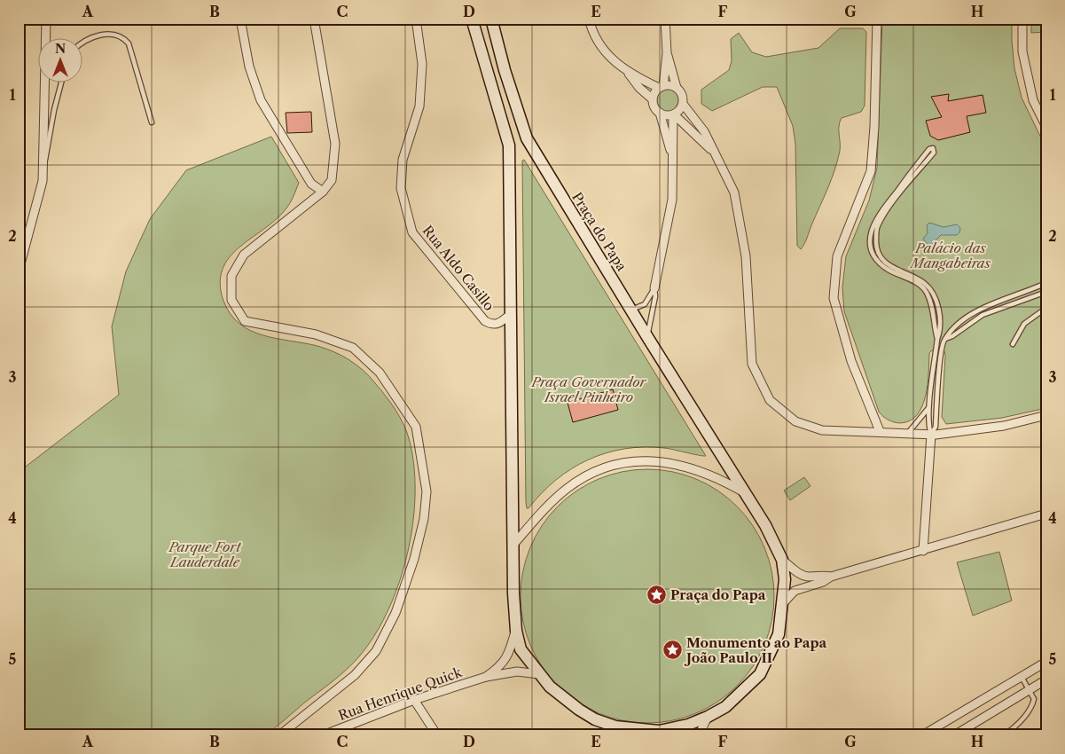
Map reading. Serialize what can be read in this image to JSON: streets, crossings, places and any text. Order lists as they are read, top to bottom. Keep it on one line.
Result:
{"streets":{"street":["Praça do Papa","Rua Aldo Casillo","Rua Henrique Quick"]},"crossings":[["Praça do Papa","Rua Aldo Casillo"],["Praça do Papa","Rua Henrique Quick"]],"parks":["Palácio das Mangabeiras","Praça Governador Israel Pinheiro","Parque Fort Lauderdale"],"places":{"place":["Praça do Papa","Monumento ao Papa João Paulo II"]},"north":"top","grid":{"columns":["A","B","C","D","E","F","G","H"],"rows":["1","2","3","4","5"]}}
